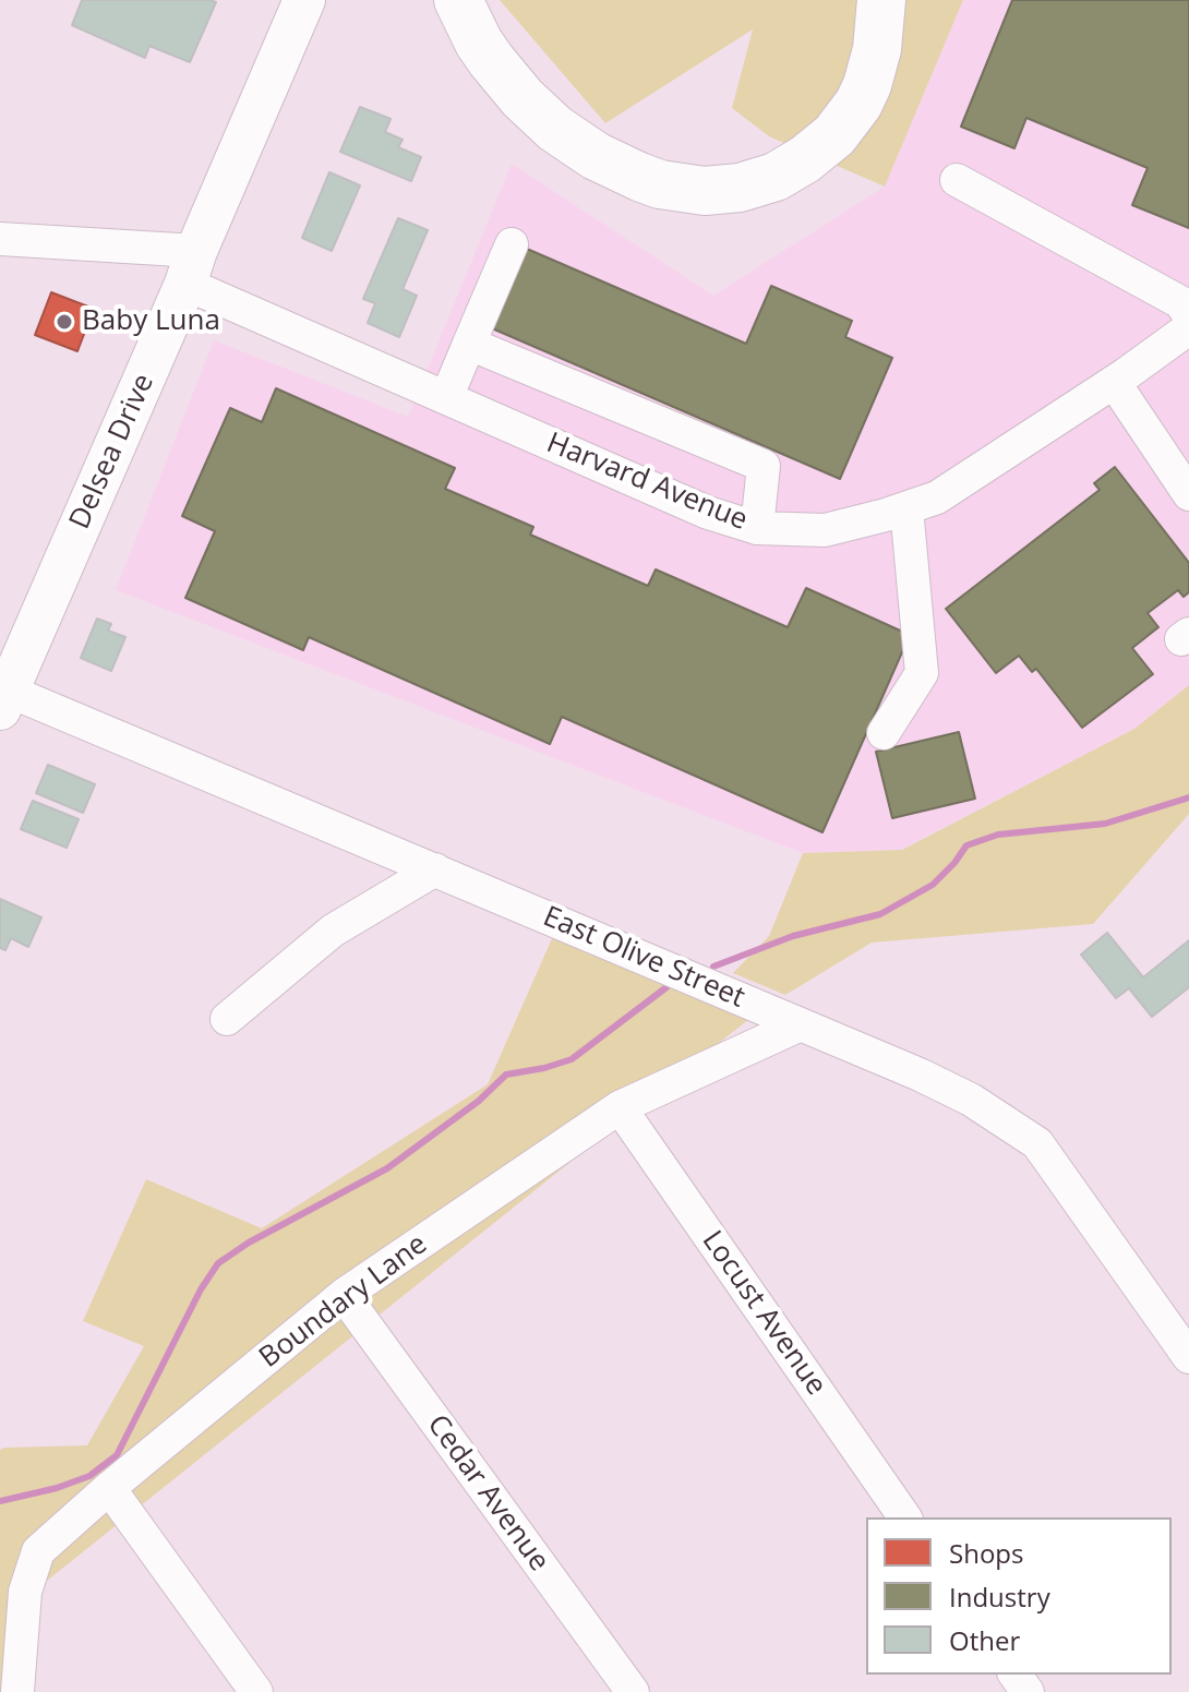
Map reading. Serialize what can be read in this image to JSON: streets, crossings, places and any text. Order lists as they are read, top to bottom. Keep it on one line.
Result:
{"streets":{"main road":["Delsea Drive"],"street":["Harvard Avenue","East Olive Street","Boundary Lane","Locust Avenue","Cedar Avenue"]},"crossings":[["Delsea Drive","Harvard Avenue"],["Delsea Drive","East Olive Street"],["East Olive Street","Boundary Lane"],["Boundary Lane","Locust Avenue"],["Boundary Lane","Cedar Avenue"]],"places":["Baby Luna"],"legend":["Shops","Industry","Other"]}
